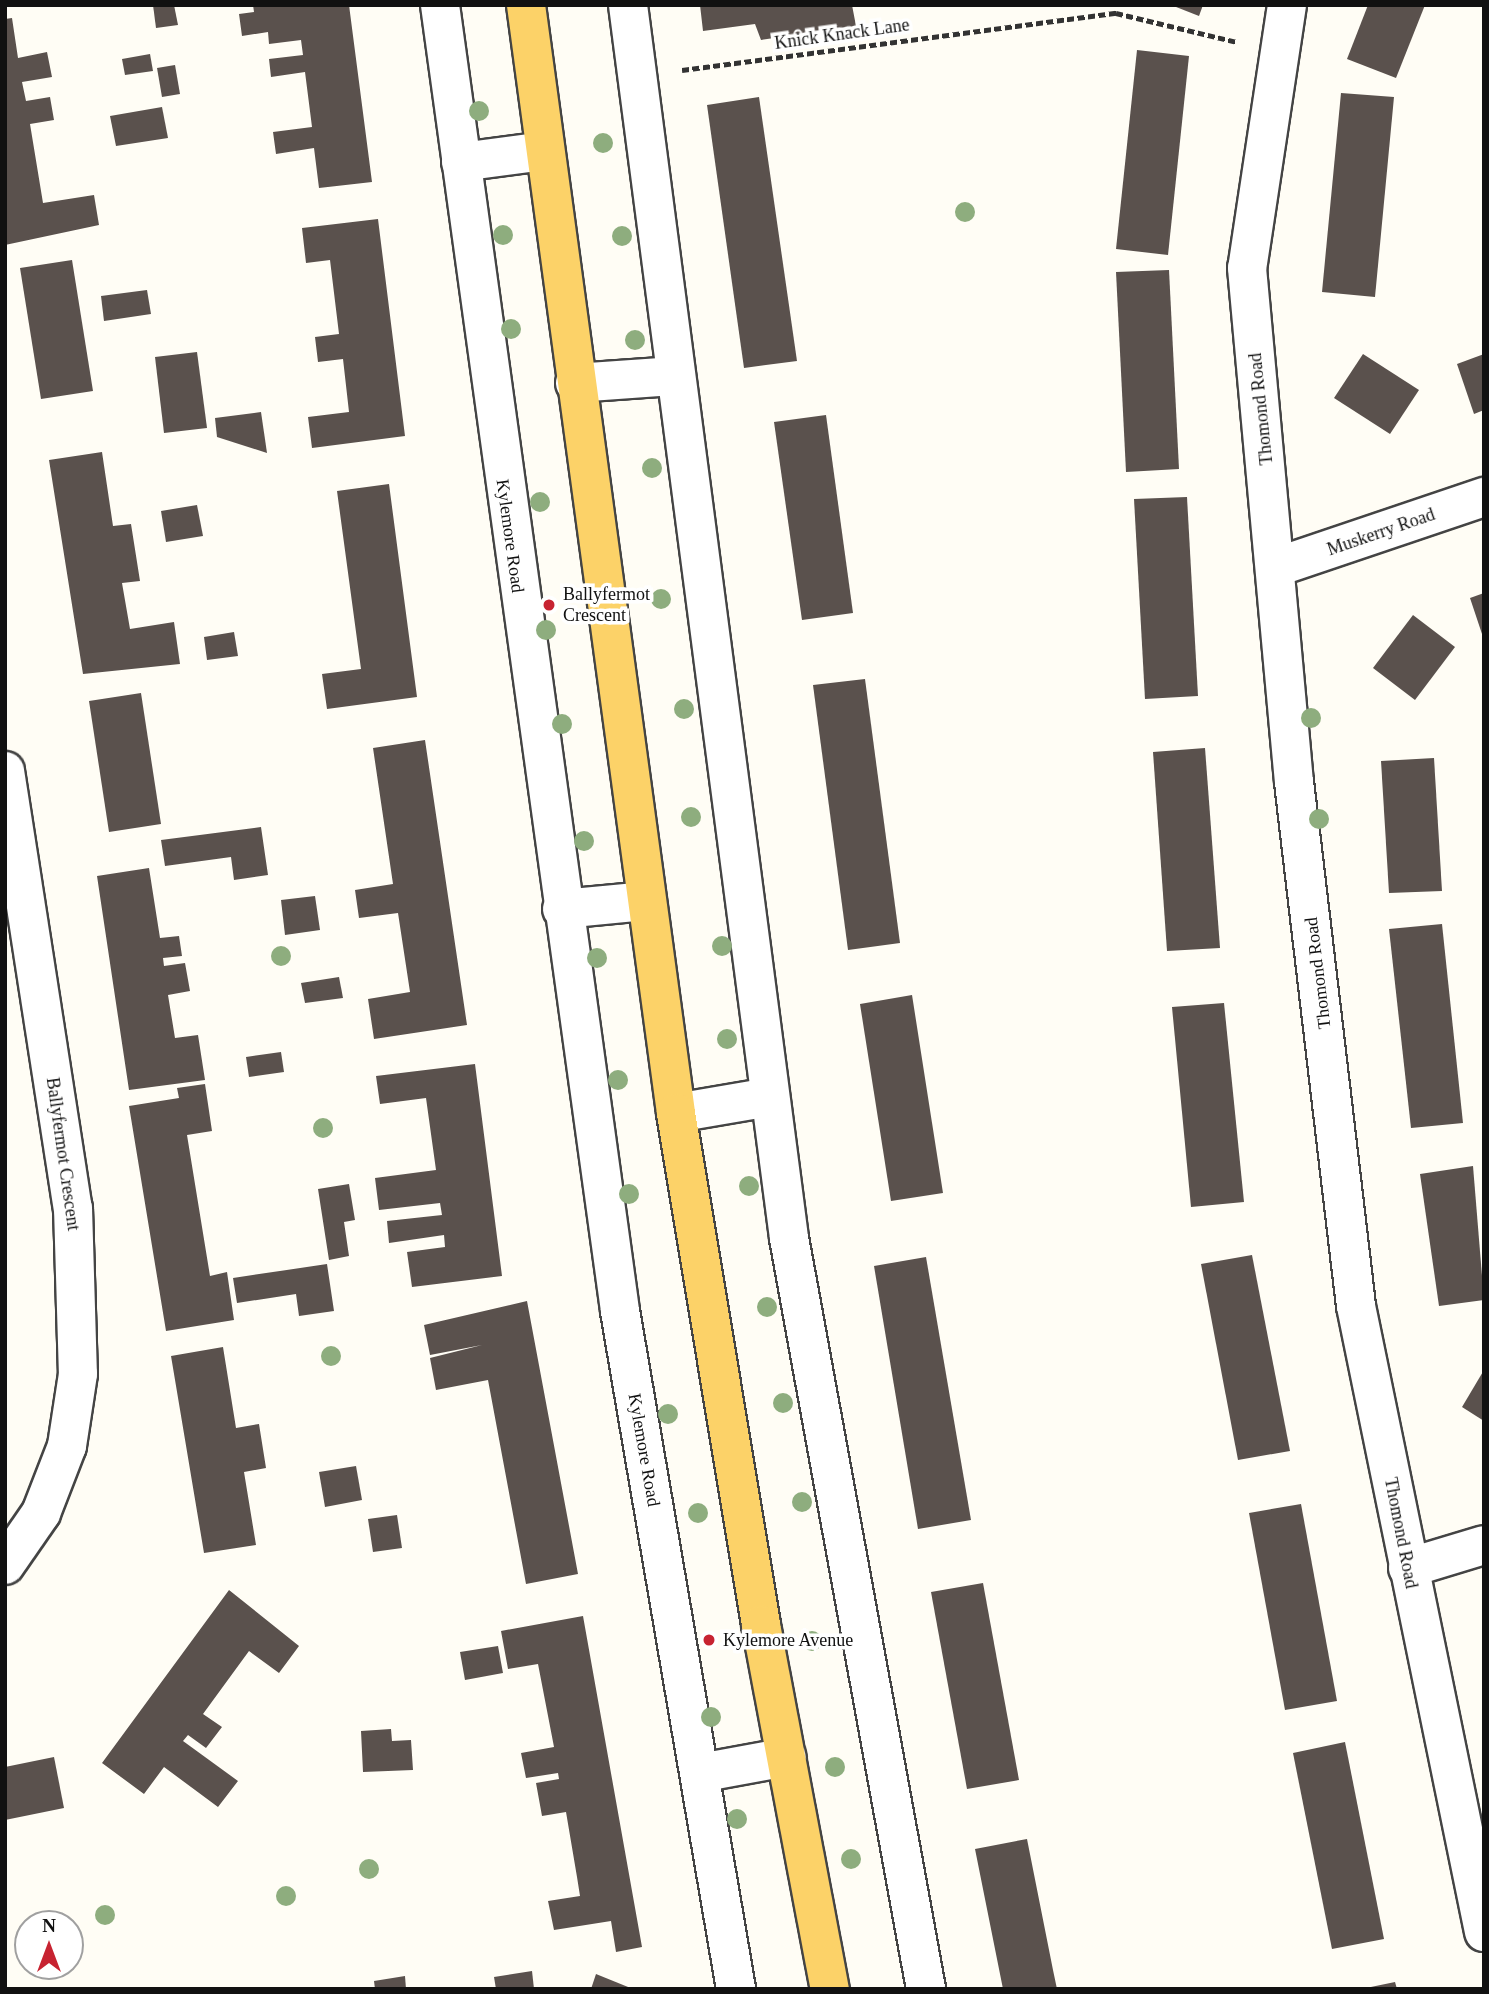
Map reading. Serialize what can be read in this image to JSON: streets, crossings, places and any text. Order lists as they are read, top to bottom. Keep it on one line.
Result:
{"streets":{"street":["Thomond Road","Muskerry Road","Kylemore Road","Ballyfermot Crescent"],"path":["Knick Knack Lane"]},"crossings":[["Knick Knack Lane","Thomond Road"],["Thomond Road","Muskerry Road"]],"places":["Ballyfermot Crescent","Kylemore Avenue"],"north":"top"}
